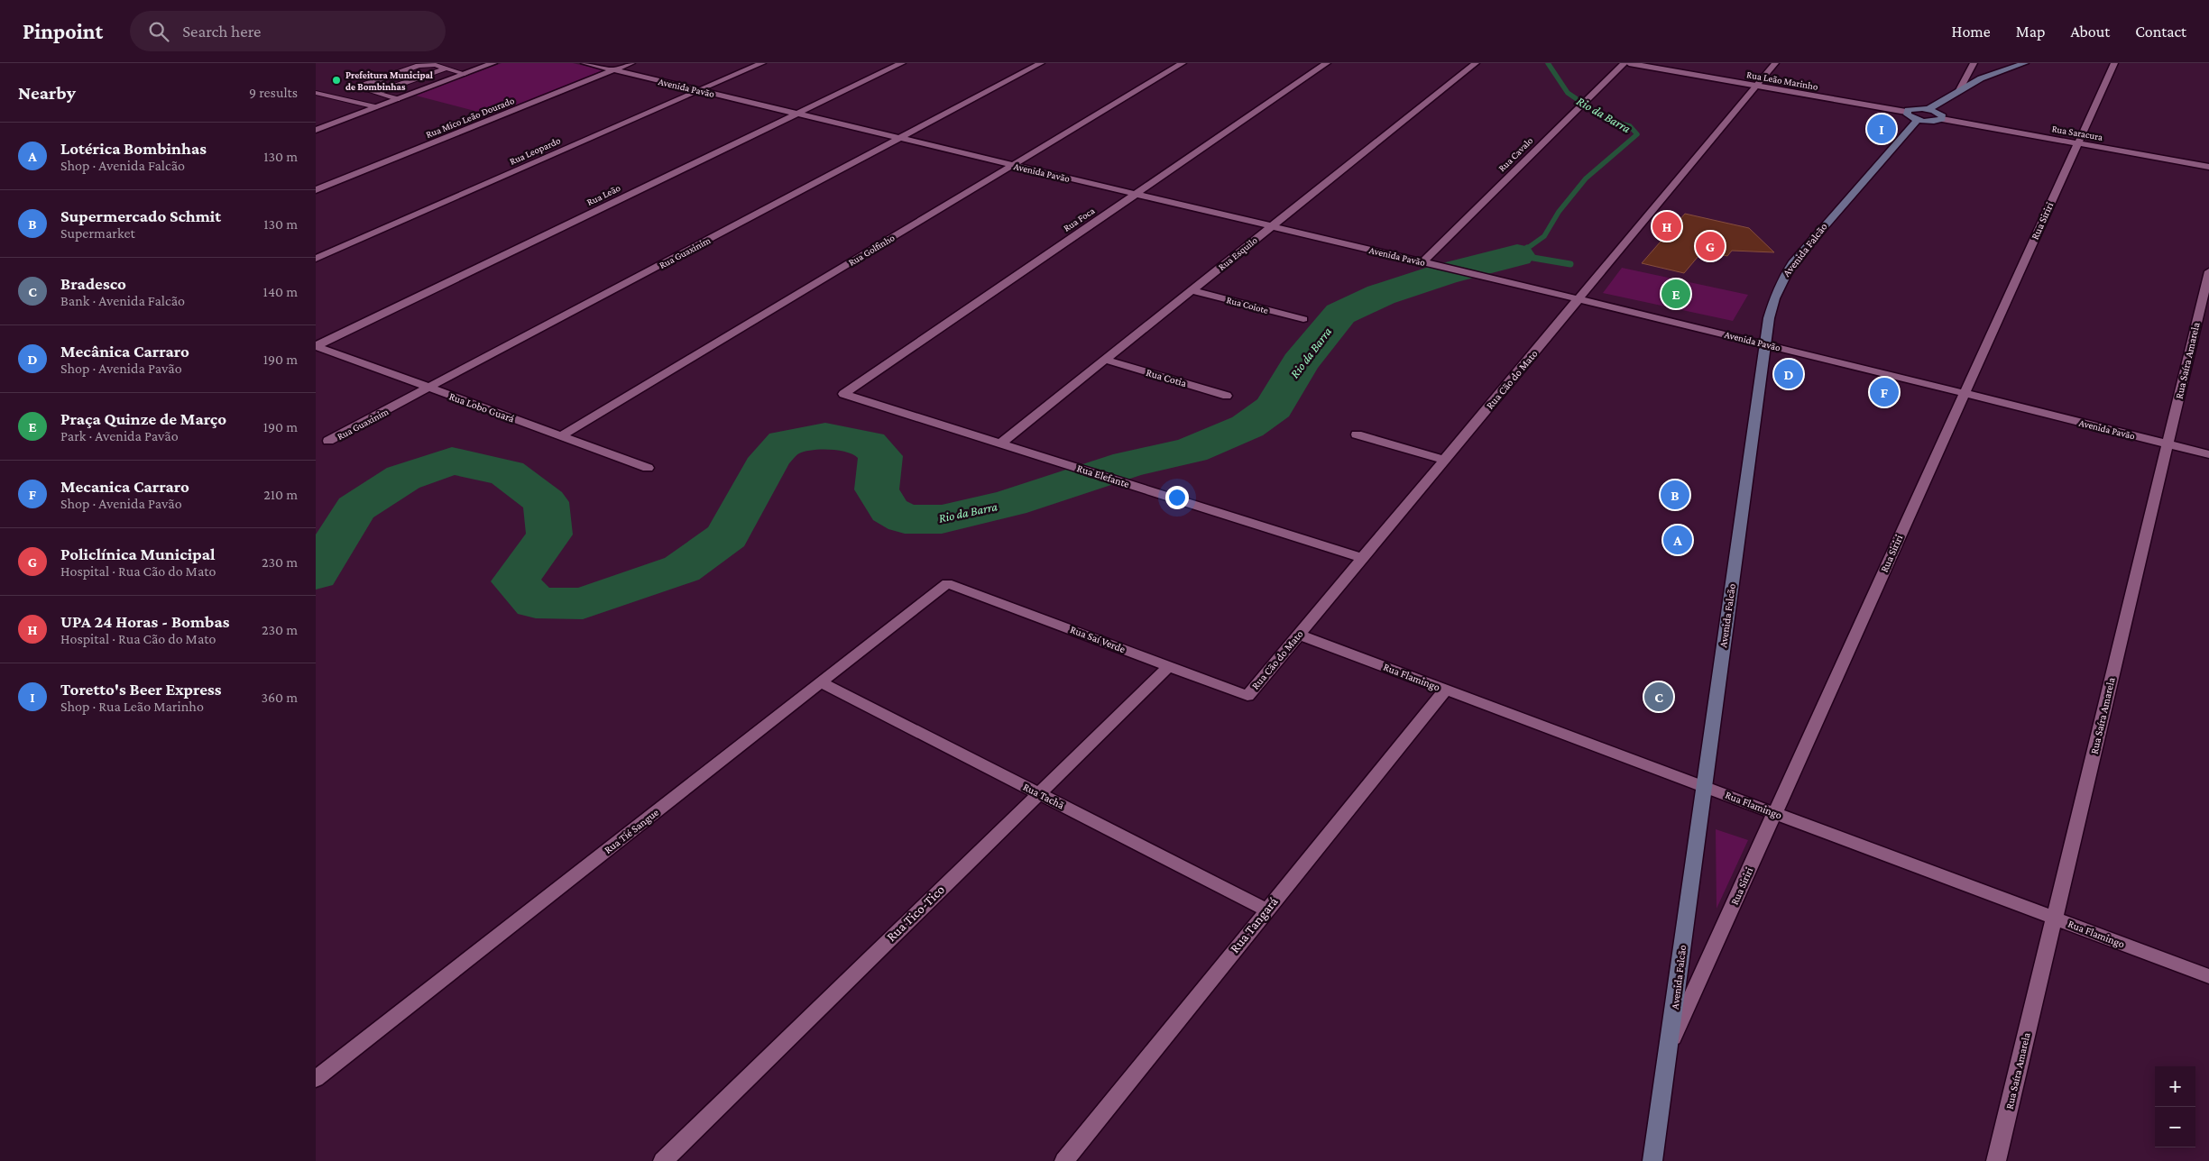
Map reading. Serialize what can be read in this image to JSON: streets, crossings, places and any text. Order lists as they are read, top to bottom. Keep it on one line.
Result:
{"streets":{"main road":["Avenida Falcão"],"street":["Rua Leão Marinho","Avenida Pavão","Rua Mico Leão Dourado","Rua Saracura","Rua Leopardo","Rua Cavalo","Rua Leão","Rua Foca","Rua Siriri","Rua Golfinho","Rua Guaxinim","Rua Esquilo","Rua Coiote","Rua Saíra Amarela","Rua Cotia","Rua Cão do Mato","Rua Lobo Guará","Rua Elefante","Rua Saí Verde","Rua Flamingo","Rua Tachã","Rua Tié Sangue","Rua Tico-Tico","Rua Tangará"]},"crossings":[["Rua Leão Marinho","Rua Cão do Mato"],["Avenida Pavão","Rua Mico Leão Dourado"],["Avenida Pavão","Rua Leopardo"],["Avenida Pavão","Rua Cavalo"],["Avenida Pavão","Rua Leão"],["Avenida Pavão","Rua Foca"],["Avenida Pavão","Rua Siriri"],["Avenida Pavão","Rua Golfinho"],["Avenida Pavão","Avenida Falcão"],["Avenida Pavão","Rua Guaxinim"],["Avenida Pavão","Rua Esquilo"],["Avenida Pavão","Rua Saíra Amarela"],["Avenida Pavão","Rua Cão do Mato"],["Rua Saracura","Rua Siriri"],["Rua Leão","Rua Lobo Guará"],["Rua Foca","Rua Elefante"],["Rua Siriri","Avenida Falcão"],["Rua Siriri","Rua Flamingo"],["Rua Golfinho","Rua Lobo Guará"],["Avenida Falcão","Rua Flamingo"],["Rua Guaxinim","Rua Lobo Guará"],["Rua Esquilo","Rua Coiote"],["Rua Esquilo","Rua Cotia"],["Rua Esquilo","Rua Elefante"],["Rua Saíra Amarela","Rua Flamingo"],["Rua Cão do Mato","Rua Elefante"],["Rua Cão do Mato","Rua Saí Verde"],["Rua Cão do Mato","Rua Flamingo"],["Rua Saí Verde","Rua Tié Sangue"],["Rua Saí Verde","Rua Tico-Tico"],["Rua Flamingo","Rua Tangará"],["Rua Tachã","Rua Tié Sangue"],["Rua Tachã","Rua Tico-Tico"],["Rua Tachã","Rua Tangará"]],"water":["Rio da Barra"],"places":["Prefeitura Municipal de Bombinhas"],"page":{"header":"Pinpoint","search":"Search here","nav":["Home","Map","About","Contact"],"heading":["Nearby","9 results"],"pins":["I","H","G","E","D","F","B","A","C"],"list":[{"mark":"A","name":"Lotérica Bombinhas","note":"Shop · Avenida Falcão","value":"130 m"},{"mark":"B","name":"Supermercado Schmit","note":"Supermarket","value":"130 m"},{"mark":"C","name":"Bradesco","note":"Bank · Avenida Falcão","value":"140 m"},{"mark":"D","name":"Mecânica Carraro","note":"Shop · Avenida Pavão","value":"190 m"},{"mark":"E","name":"Praça Quinze de Março","note":"Park · Avenida Pavão","value":"190 m"},{"mark":"F","name":"Mecanica Carraro","note":"Shop · Avenida Pavão","value":"210 m"},{"mark":"G","name":"Policlínica Municipal","note":"Hospital · Rua Cão do Mato","value":"230 m"},{"mark":"H","name":"UPA 24 Horas - Bombas","note":"Hospital · Rua Cão do Mato","value":"230 m"},{"mark":"I","name":"Toretto's Beer Express","note":"Shop · Rua Leão Marinho","value":"360 m"}],"map_buttons":["+","−"]}}
